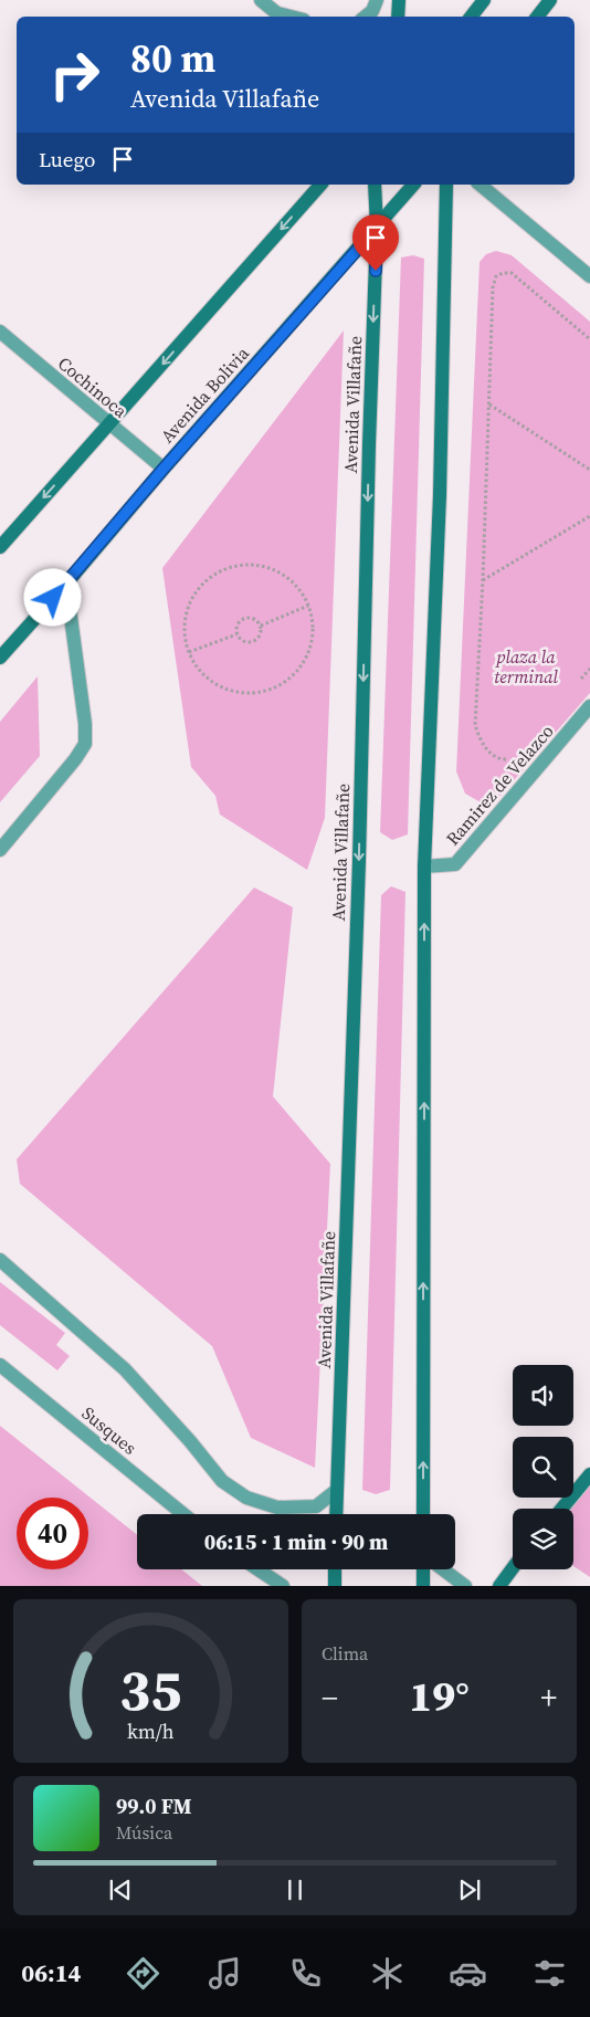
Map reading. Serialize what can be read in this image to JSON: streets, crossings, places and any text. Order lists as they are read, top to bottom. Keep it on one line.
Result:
{"streets":{"street":["Cochinoca","Avenida Bolivia","Avenida Villafañe","Ramirez de Velazco","Susques"]},"crossings":[["Cochinoca","Avenida Bolivia"],["Avenida Bolivia","Avenida Villafañe"]],"parks":["plaza la terminal"],"page":{"turn":["80 m","Avenida Villafañe"],"then":"Luego","limit":"40","trip":"06:15 · 1 min · 90 m","tile":"Clima","heat":["−","19°","+"],"song":["99.0 FM","Música"],"tabs":"06:14","gauge":["35","km/h"]}}
